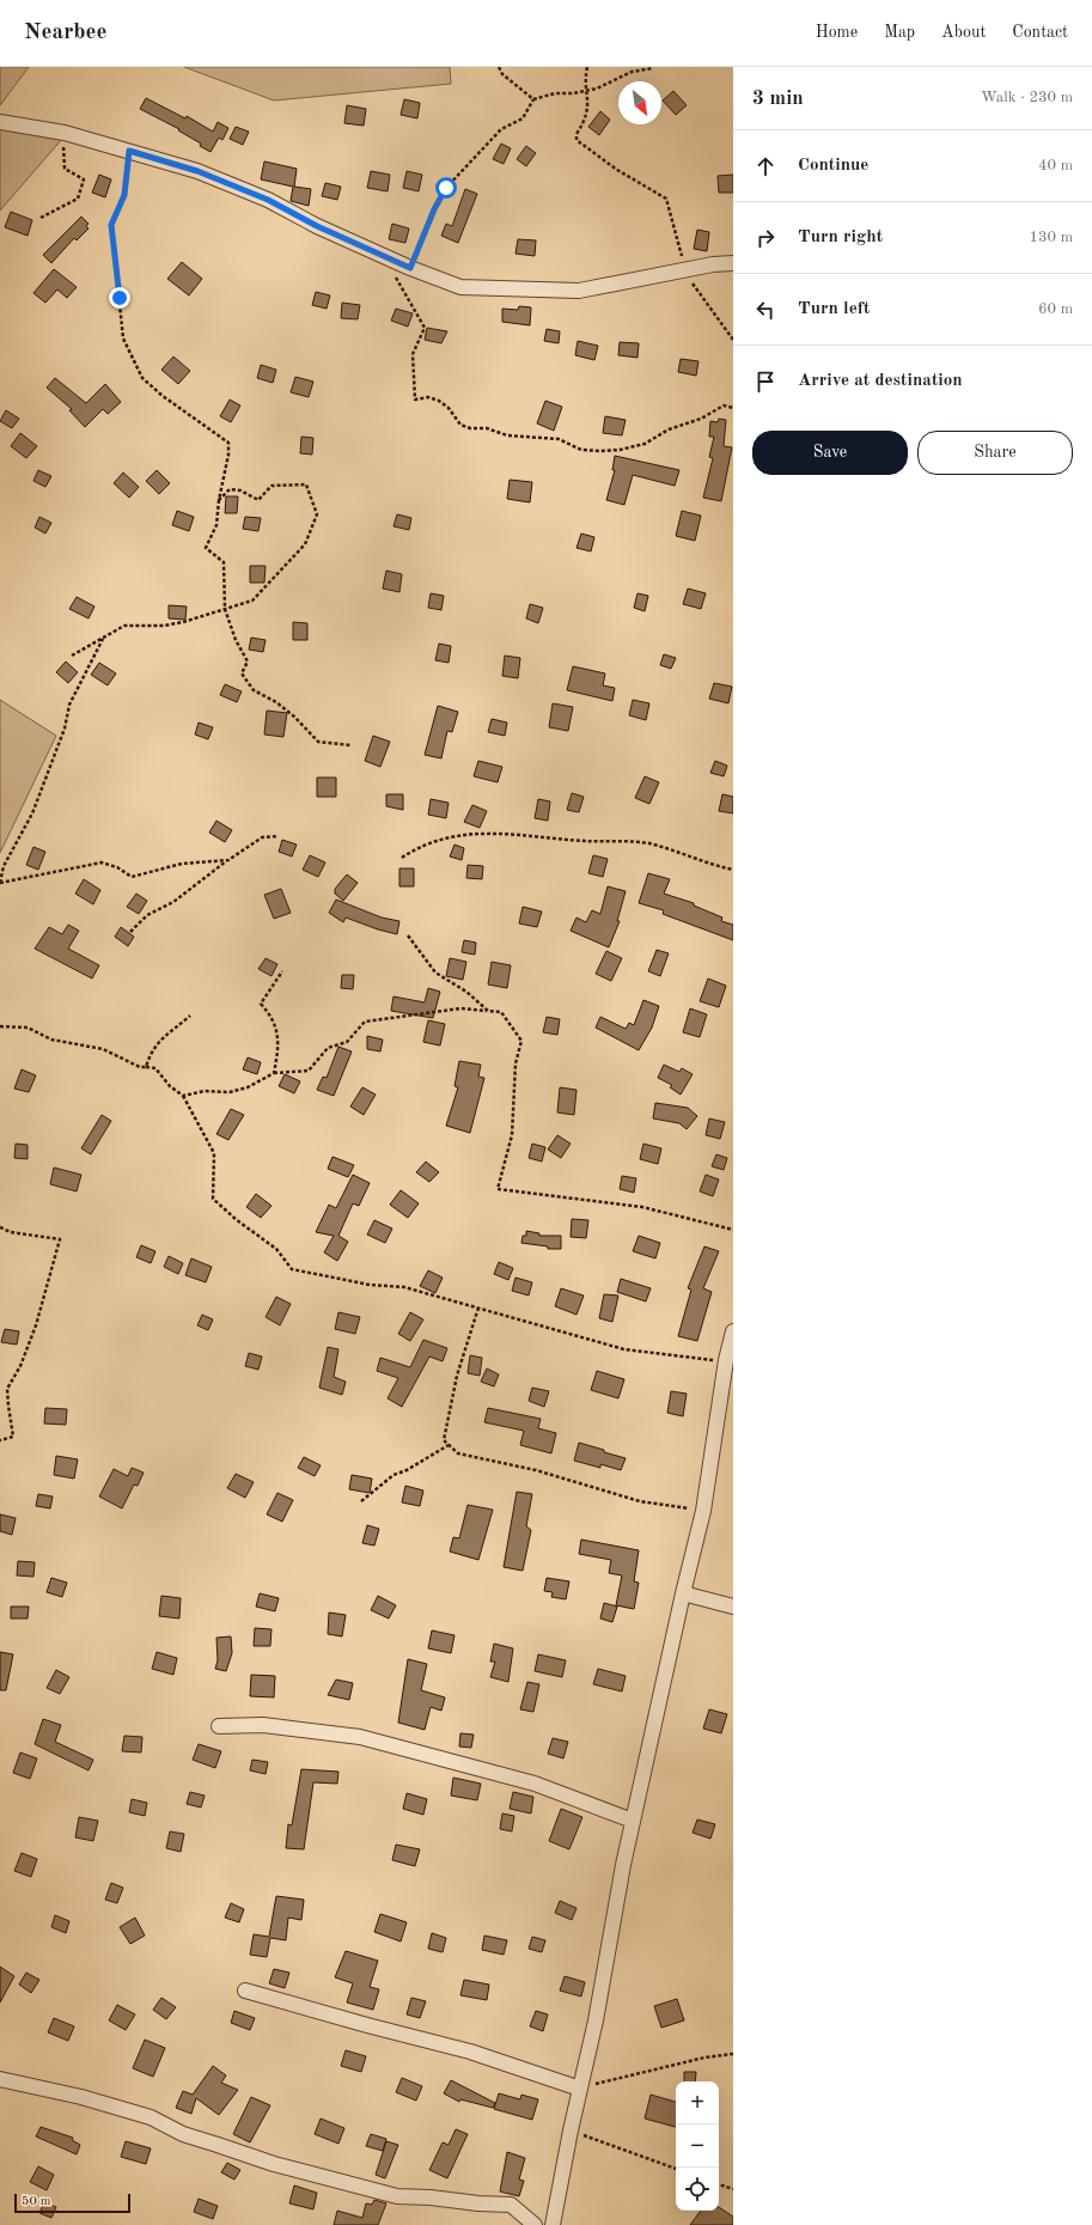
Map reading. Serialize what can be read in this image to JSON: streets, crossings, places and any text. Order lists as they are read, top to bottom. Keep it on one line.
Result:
{"scale_bar":"50 m","north":"bottom right","page":{"header":"Nearbee","nav":["Home","Map","About","Contact"],"heading":["3 min","Walk · 230 m"],"list":[["Continue","40 m"],["Turn right","130 m"],["Turn left","60 m"],"Arrive at destination"],"buttons":["Save","Share"],"map_buttons":["+","−"],"scale":"50 m"}}
